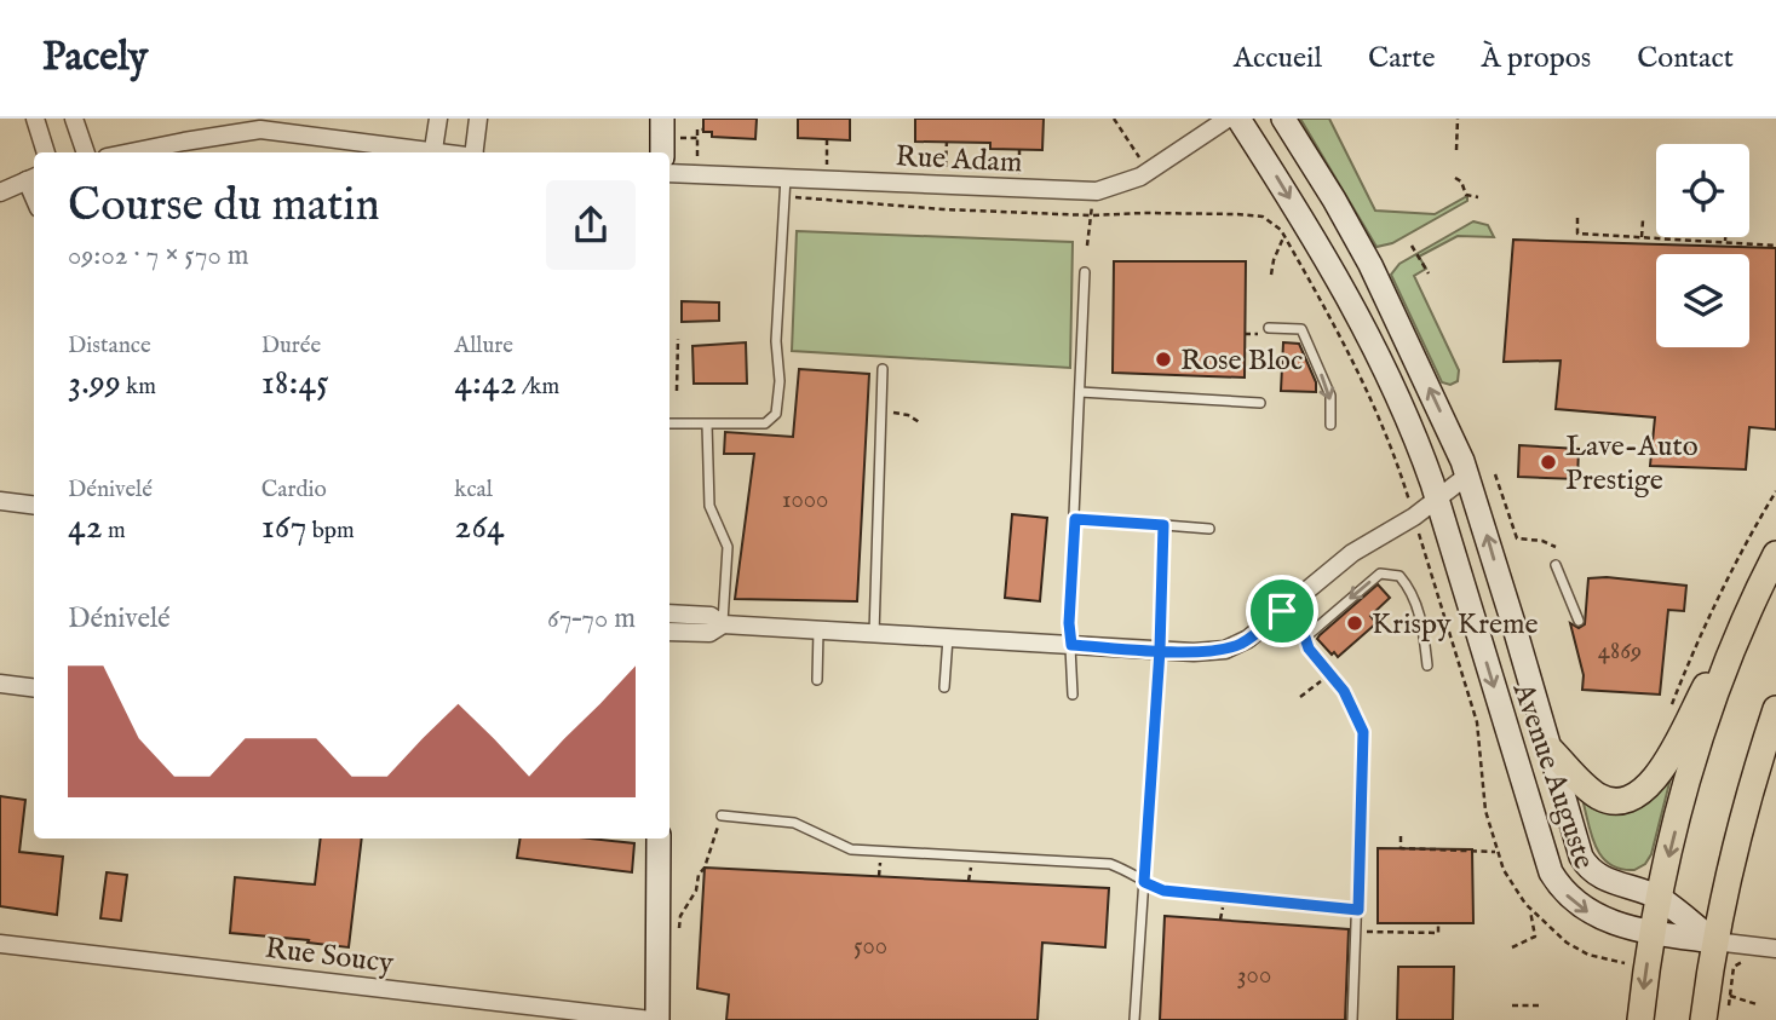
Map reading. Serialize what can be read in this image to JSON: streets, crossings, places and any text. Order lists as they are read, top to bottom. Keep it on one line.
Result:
{"streets":{"main road":["Avenue Auguste"],"street":["Rue Adam","Rue Soucy"]},"places":["Rose Bloc","Lave-Auto Prestige","Krispy Kreme"],"house_numbers":["1000","4869","500","300"],"page":{"header":"Pacely","nav":["Accueil","Carte","À propos","Contact"],"heading":["Course du matin","09:02 · 7 × 570 m"],"stats":[["Distance","3.99 km"],["Durée","18:45"],["Allure","4:42 /km"],["Dénivelé","42 m"],["Cardio","167 bpm"],["kcal","264"]],"chart":["Dénivelé","67–70 m"]}}
